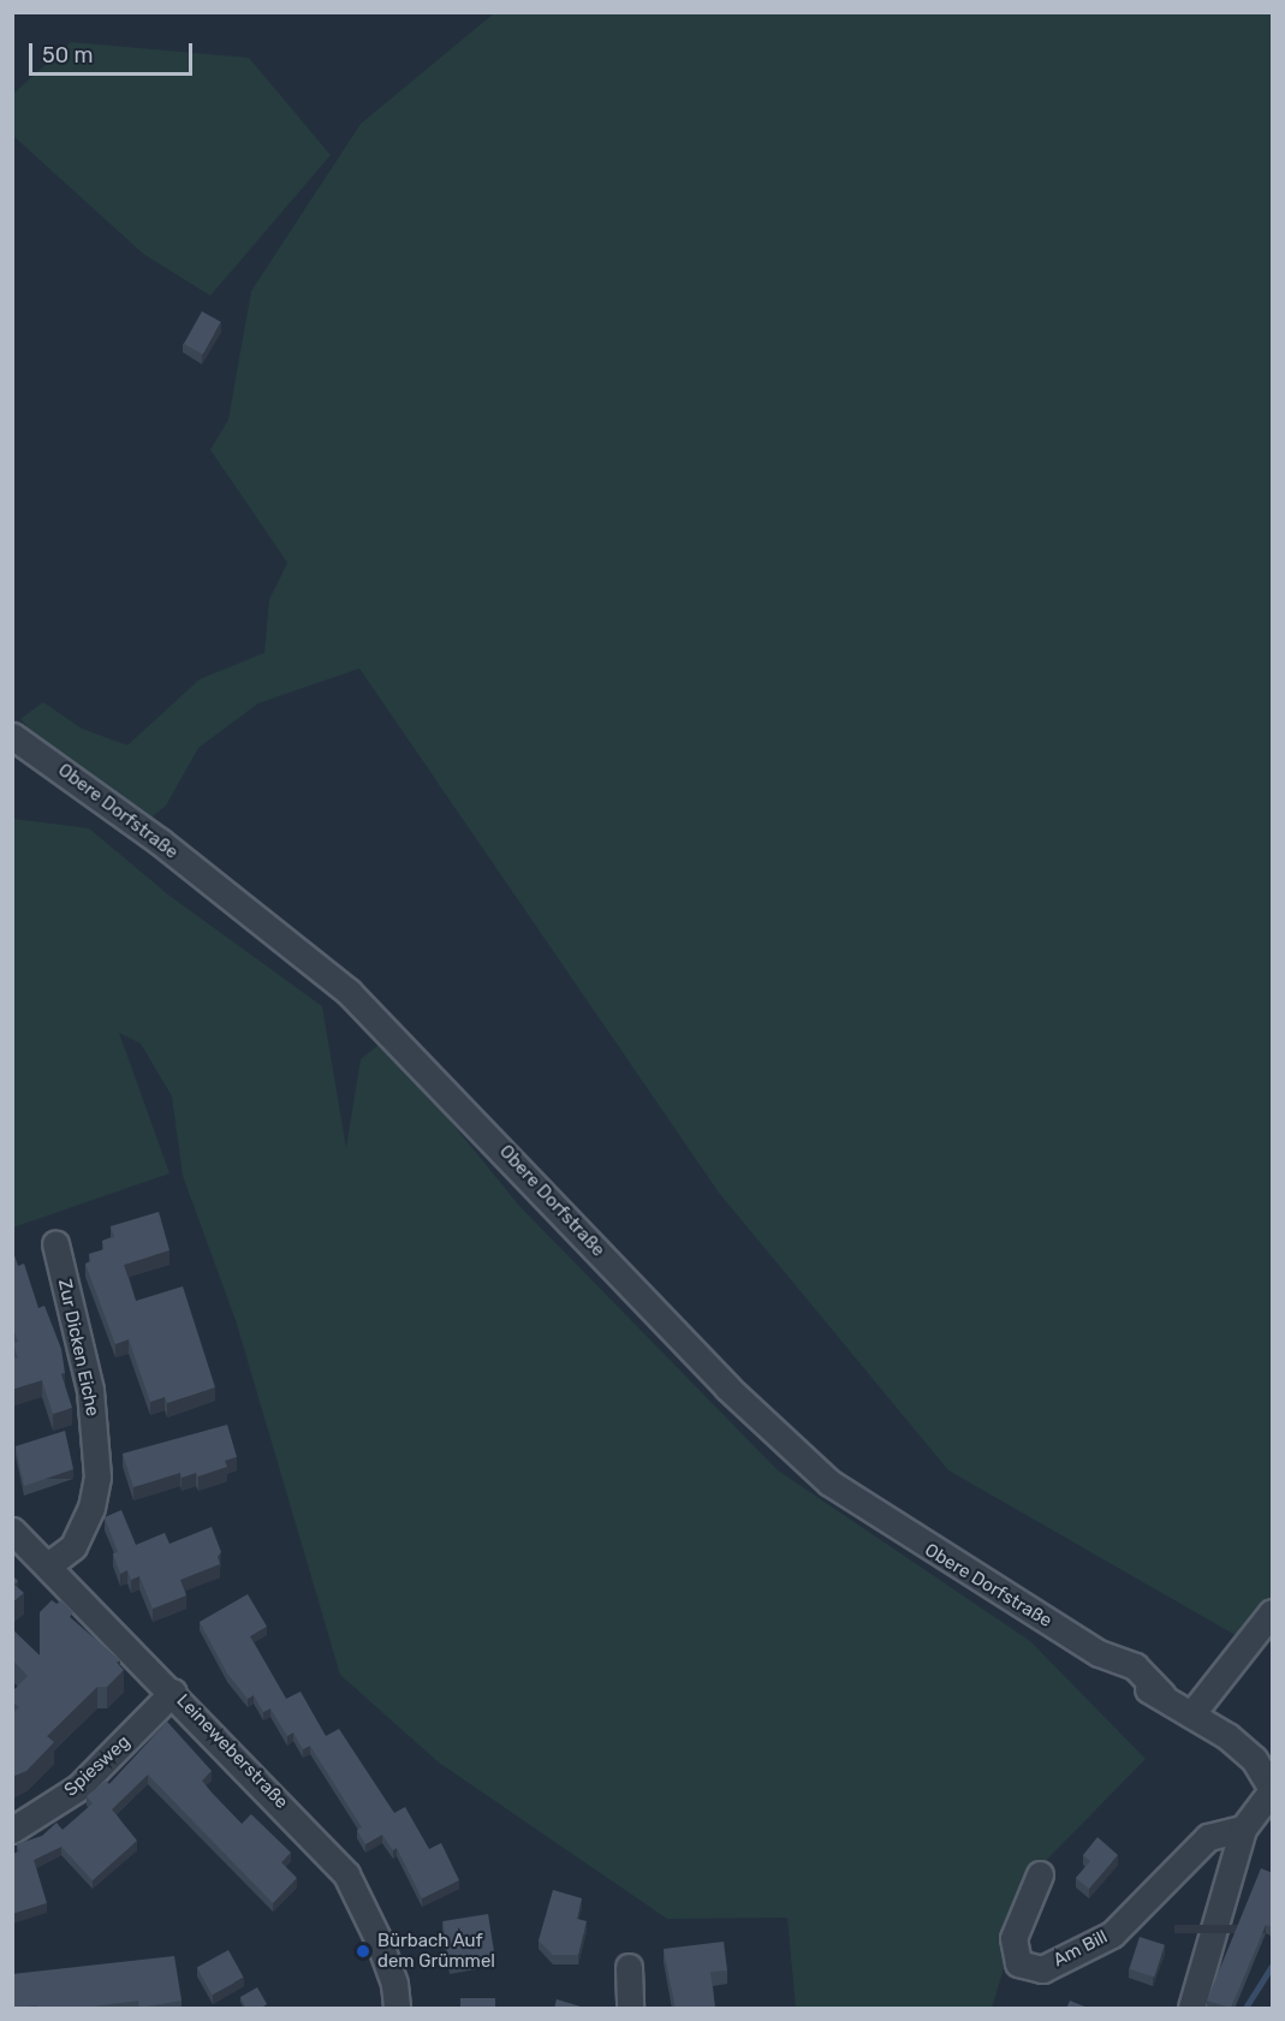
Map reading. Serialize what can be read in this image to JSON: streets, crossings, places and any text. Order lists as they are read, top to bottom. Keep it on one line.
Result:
{"streets":{"street":["Obere Dorfstraße","Zur Dicken Eiche","Leineweberstraße","Spiesweg","Am Bill"]},"crossings":[["Obere Dorfstraße","Am Bill"],["Zur Dicken Eiche","Leineweberstraße"],["Leineweberstraße","Spiesweg"]],"places":["Bürbach Auf dem Grümmel"],"scale_bar":"50 m"}
